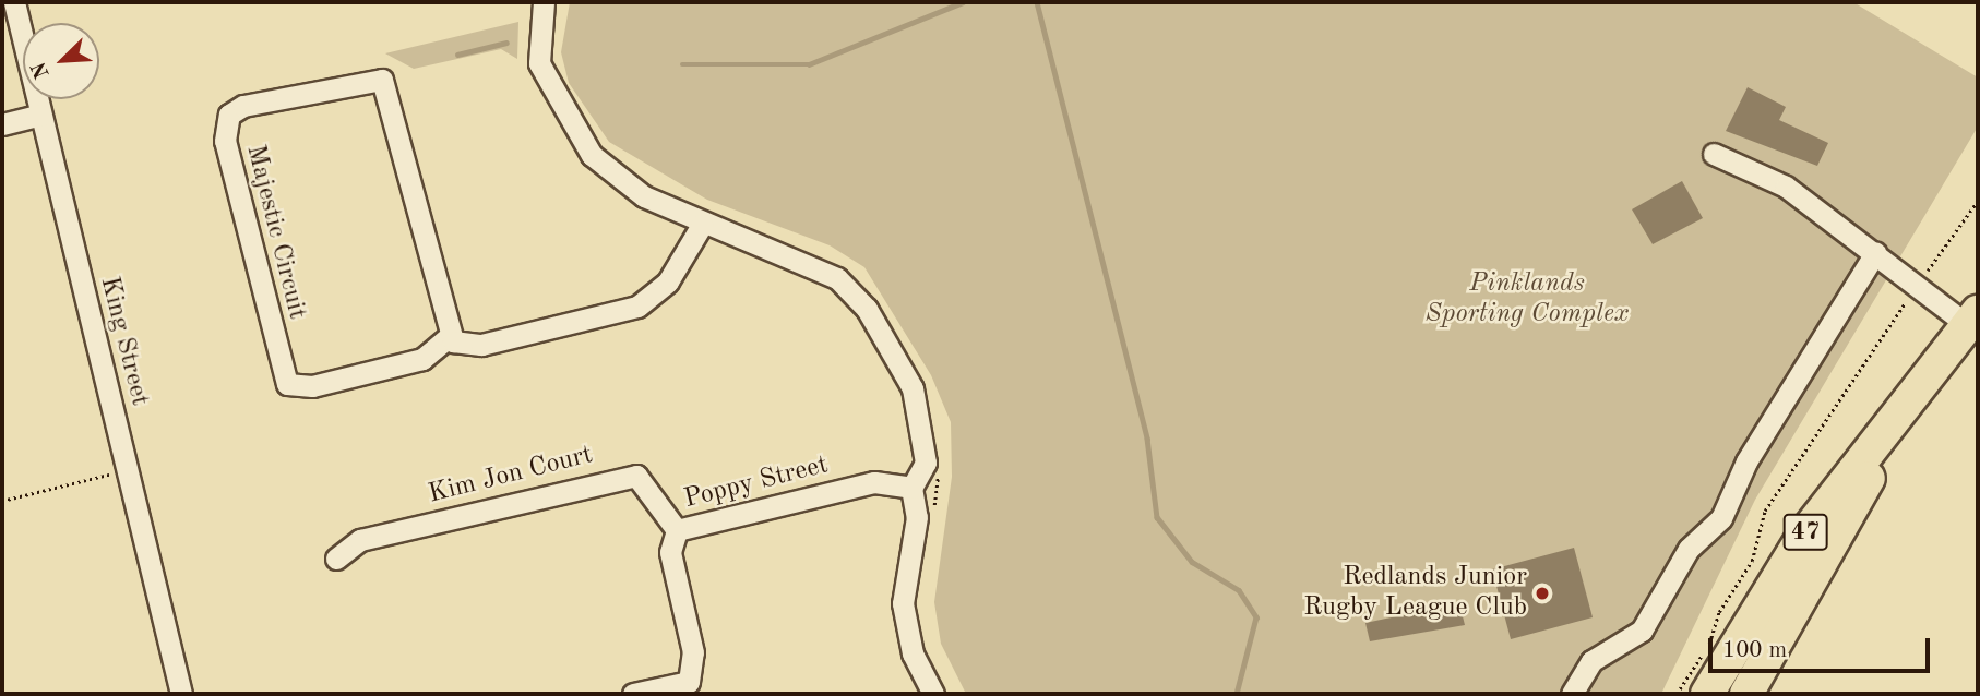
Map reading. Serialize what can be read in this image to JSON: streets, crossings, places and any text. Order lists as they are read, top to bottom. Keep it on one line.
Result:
{"streets":{"highway":["47"],"street":["Majestic Circuit","King Street","Kim Jon Court","Poppy Street"]},"crossings":[["Kim Jon Court","Poppy Street"]],"parks":["Pinklands Sporting Complex"],"places":["Redlands Junior Rugby League Club"],"scale_bar":"100 m","north":"bottom left"}
